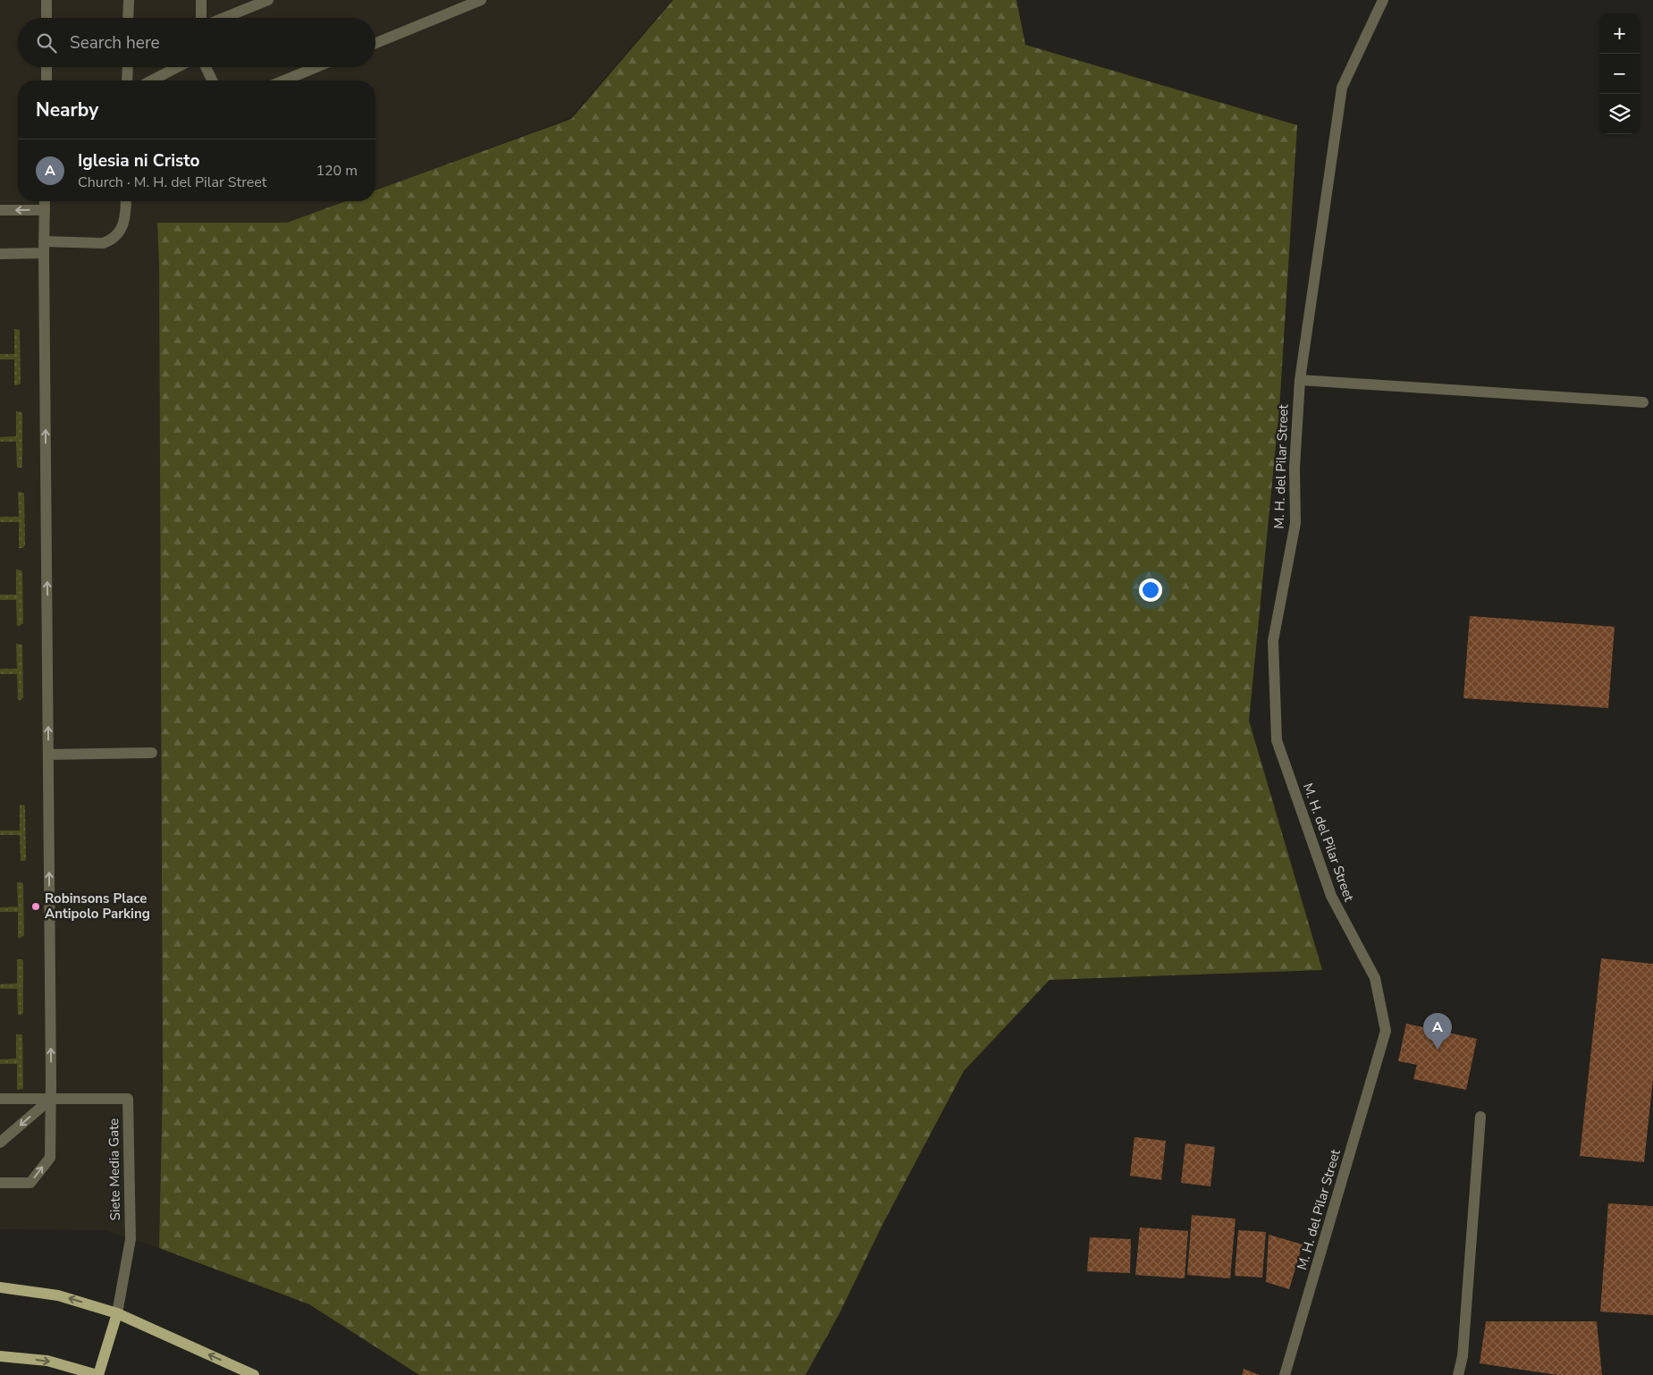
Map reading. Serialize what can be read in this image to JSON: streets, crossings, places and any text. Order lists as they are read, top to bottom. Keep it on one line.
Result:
{"streets":{"street":["M. H. del Pilar Street","Siete Media Gate"]},"places":["Robinsons Place Antipolo Parking"],"page":{"map_buttons":["+","−"],"search":"Search here","heading":"Nearby","list":[{"mark":"A","name":"Iglesia ni Cristo","note":"Church · M. H. del Pilar Street","value":"120 m"}],"pins":"A"}}
